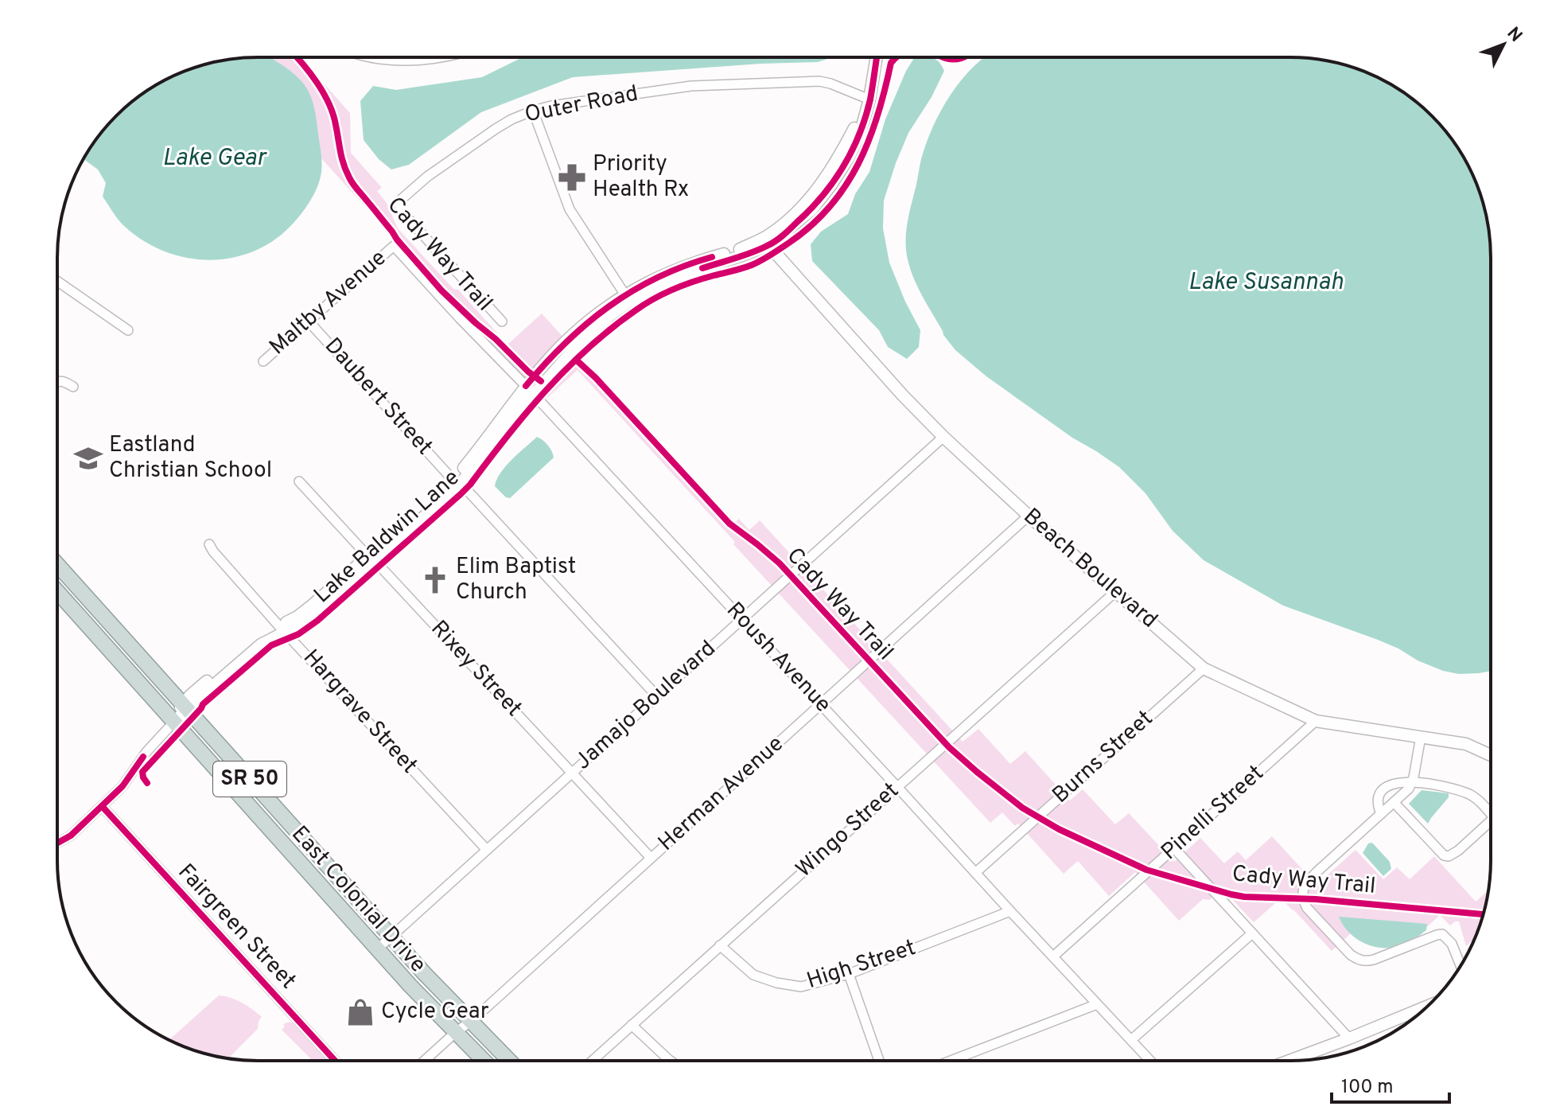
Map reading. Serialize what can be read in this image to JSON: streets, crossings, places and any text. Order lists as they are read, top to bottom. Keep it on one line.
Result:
{"streets":{"highway":["SR 50","East Colonial Drive"],"street":["Outer Road","Maltby Avenue","Daubert Street","Lake Baldwin Lane","Beach Boulevard","Roush Avenue","Rixey Street","Jamajo Boulevard","Hargrave Street","Burns Street","Herman Avenue","Pinelli Street","Wingo Street","Fairgreen Street","High Street"],"cycle path":["Cady Way Trail"]},"crossings":[["Outer Road","Lake Baldwin Lane"],["Maltby Avenue","Daubert Street"],["Maltby Avenue","Roush Avenue"],["Daubert Street","Lake Baldwin Lane"],["Daubert Street","Jamajo Boulevard"],["Lake Baldwin Lane","Beach Boulevard"],["Lake Baldwin Lane","Roush Avenue"],["Lake Baldwin Lane","Rixey Street"],["Lake Baldwin Lane","Hargrave Street"],["Lake Baldwin Lane","East Colonial Drive"],["Beach Boulevard","Jamajo Boulevard"],["Beach Boulevard","Burns Street"],["Beach Boulevard","Herman Avenue"],["Beach Boulevard","Pinelli Street"],["Beach Boulevard","Wingo Street"],["Roush Avenue","Jamajo Boulevard"],["Roush Avenue","Burns Street"],["Roush Avenue","Herman Avenue"],["Roush Avenue","Pinelli Street"],["Roush Avenue","Wingo Street"],["Roush Avenue","High Street"],["Rixey Street","Jamajo Boulevard"],["Rixey Street","Herman Avenue"],["Jamajo Boulevard","Hargrave Street"],["Jamajo Boulevard","East Colonial Drive"],["Herman Avenue","East Colonial Drive"],["Wingo Street","High Street"]],"water":["Lake Gear","Lake Susannah"],"places":{"pharmacy":["Priority Health Rx"],"school or university":["Eastland Christian School"],"church":["Elim Baptist Church"],"shop":["Cycle Gear"]},"scale_bar":"100 m","north":"top right"}
